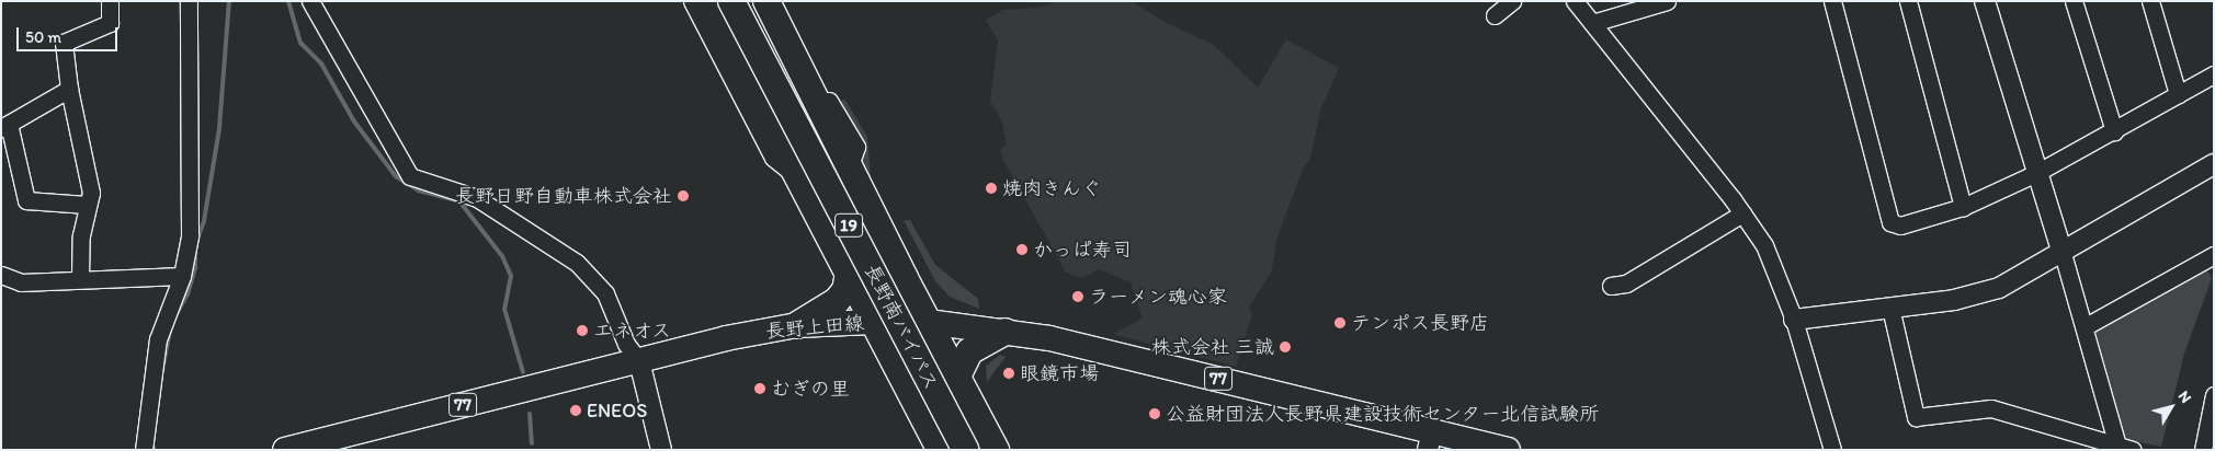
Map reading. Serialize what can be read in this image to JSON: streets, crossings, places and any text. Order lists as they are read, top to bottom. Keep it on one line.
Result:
{"streets":{"highway":["19","長野南バイパス"],"main road":["長野上田線","77"]},"crossings":[["19","長野上田線"]],"places":["焼肉きんぐ","長野日野自動車株式会社","かっぱ寿司","ラーメン魂心家","テンポス長野店","エネオス","株式会社 三誠","眼鏡市場","むぎの里","ENEOS","公益財団法人長野県建設技術センター北信試験所"],"scale_bar":"50 m","north":"top right"}
